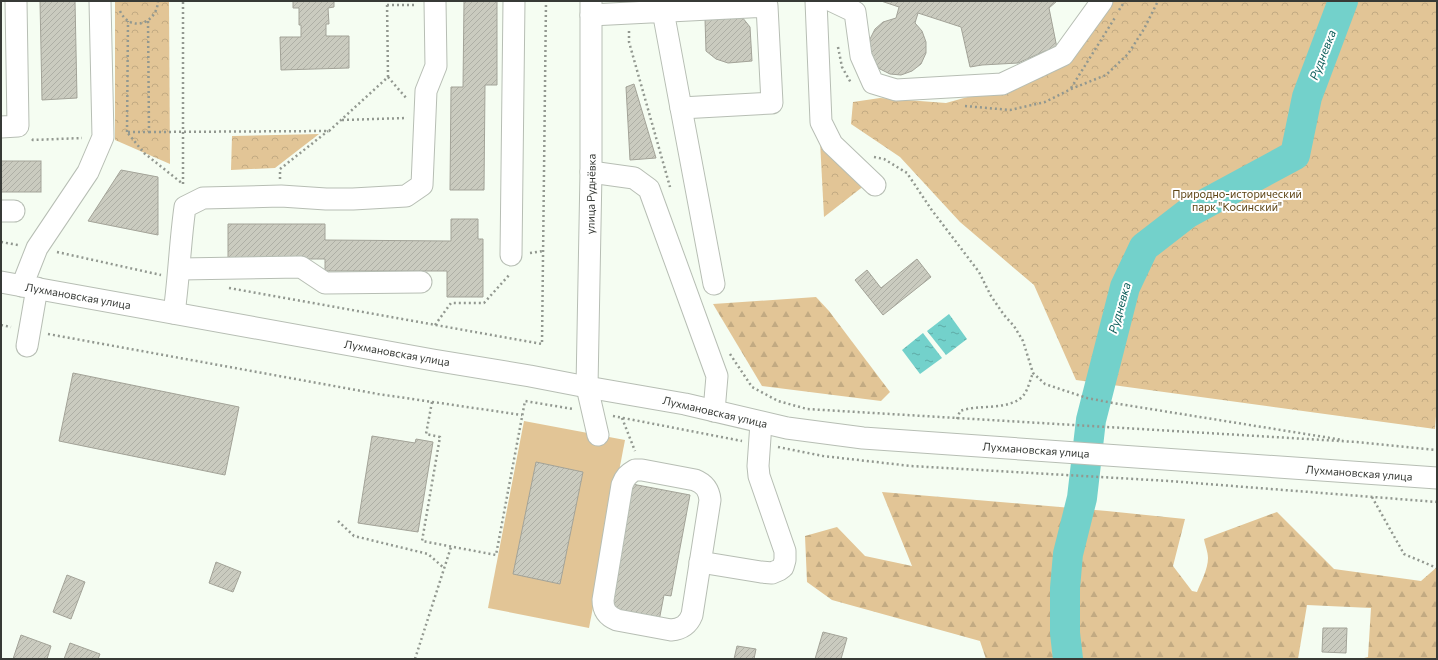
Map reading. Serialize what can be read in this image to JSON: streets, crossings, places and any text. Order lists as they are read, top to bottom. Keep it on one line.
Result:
{"streets":{"street":["улица Руднёвка","Лухмановская улица"]},"crossings":[["улица Руднёвка","Лухмановская улица"]],"water":["Рудневка"],"parks":["Природно-исторический парк \"Косинский\""]}
